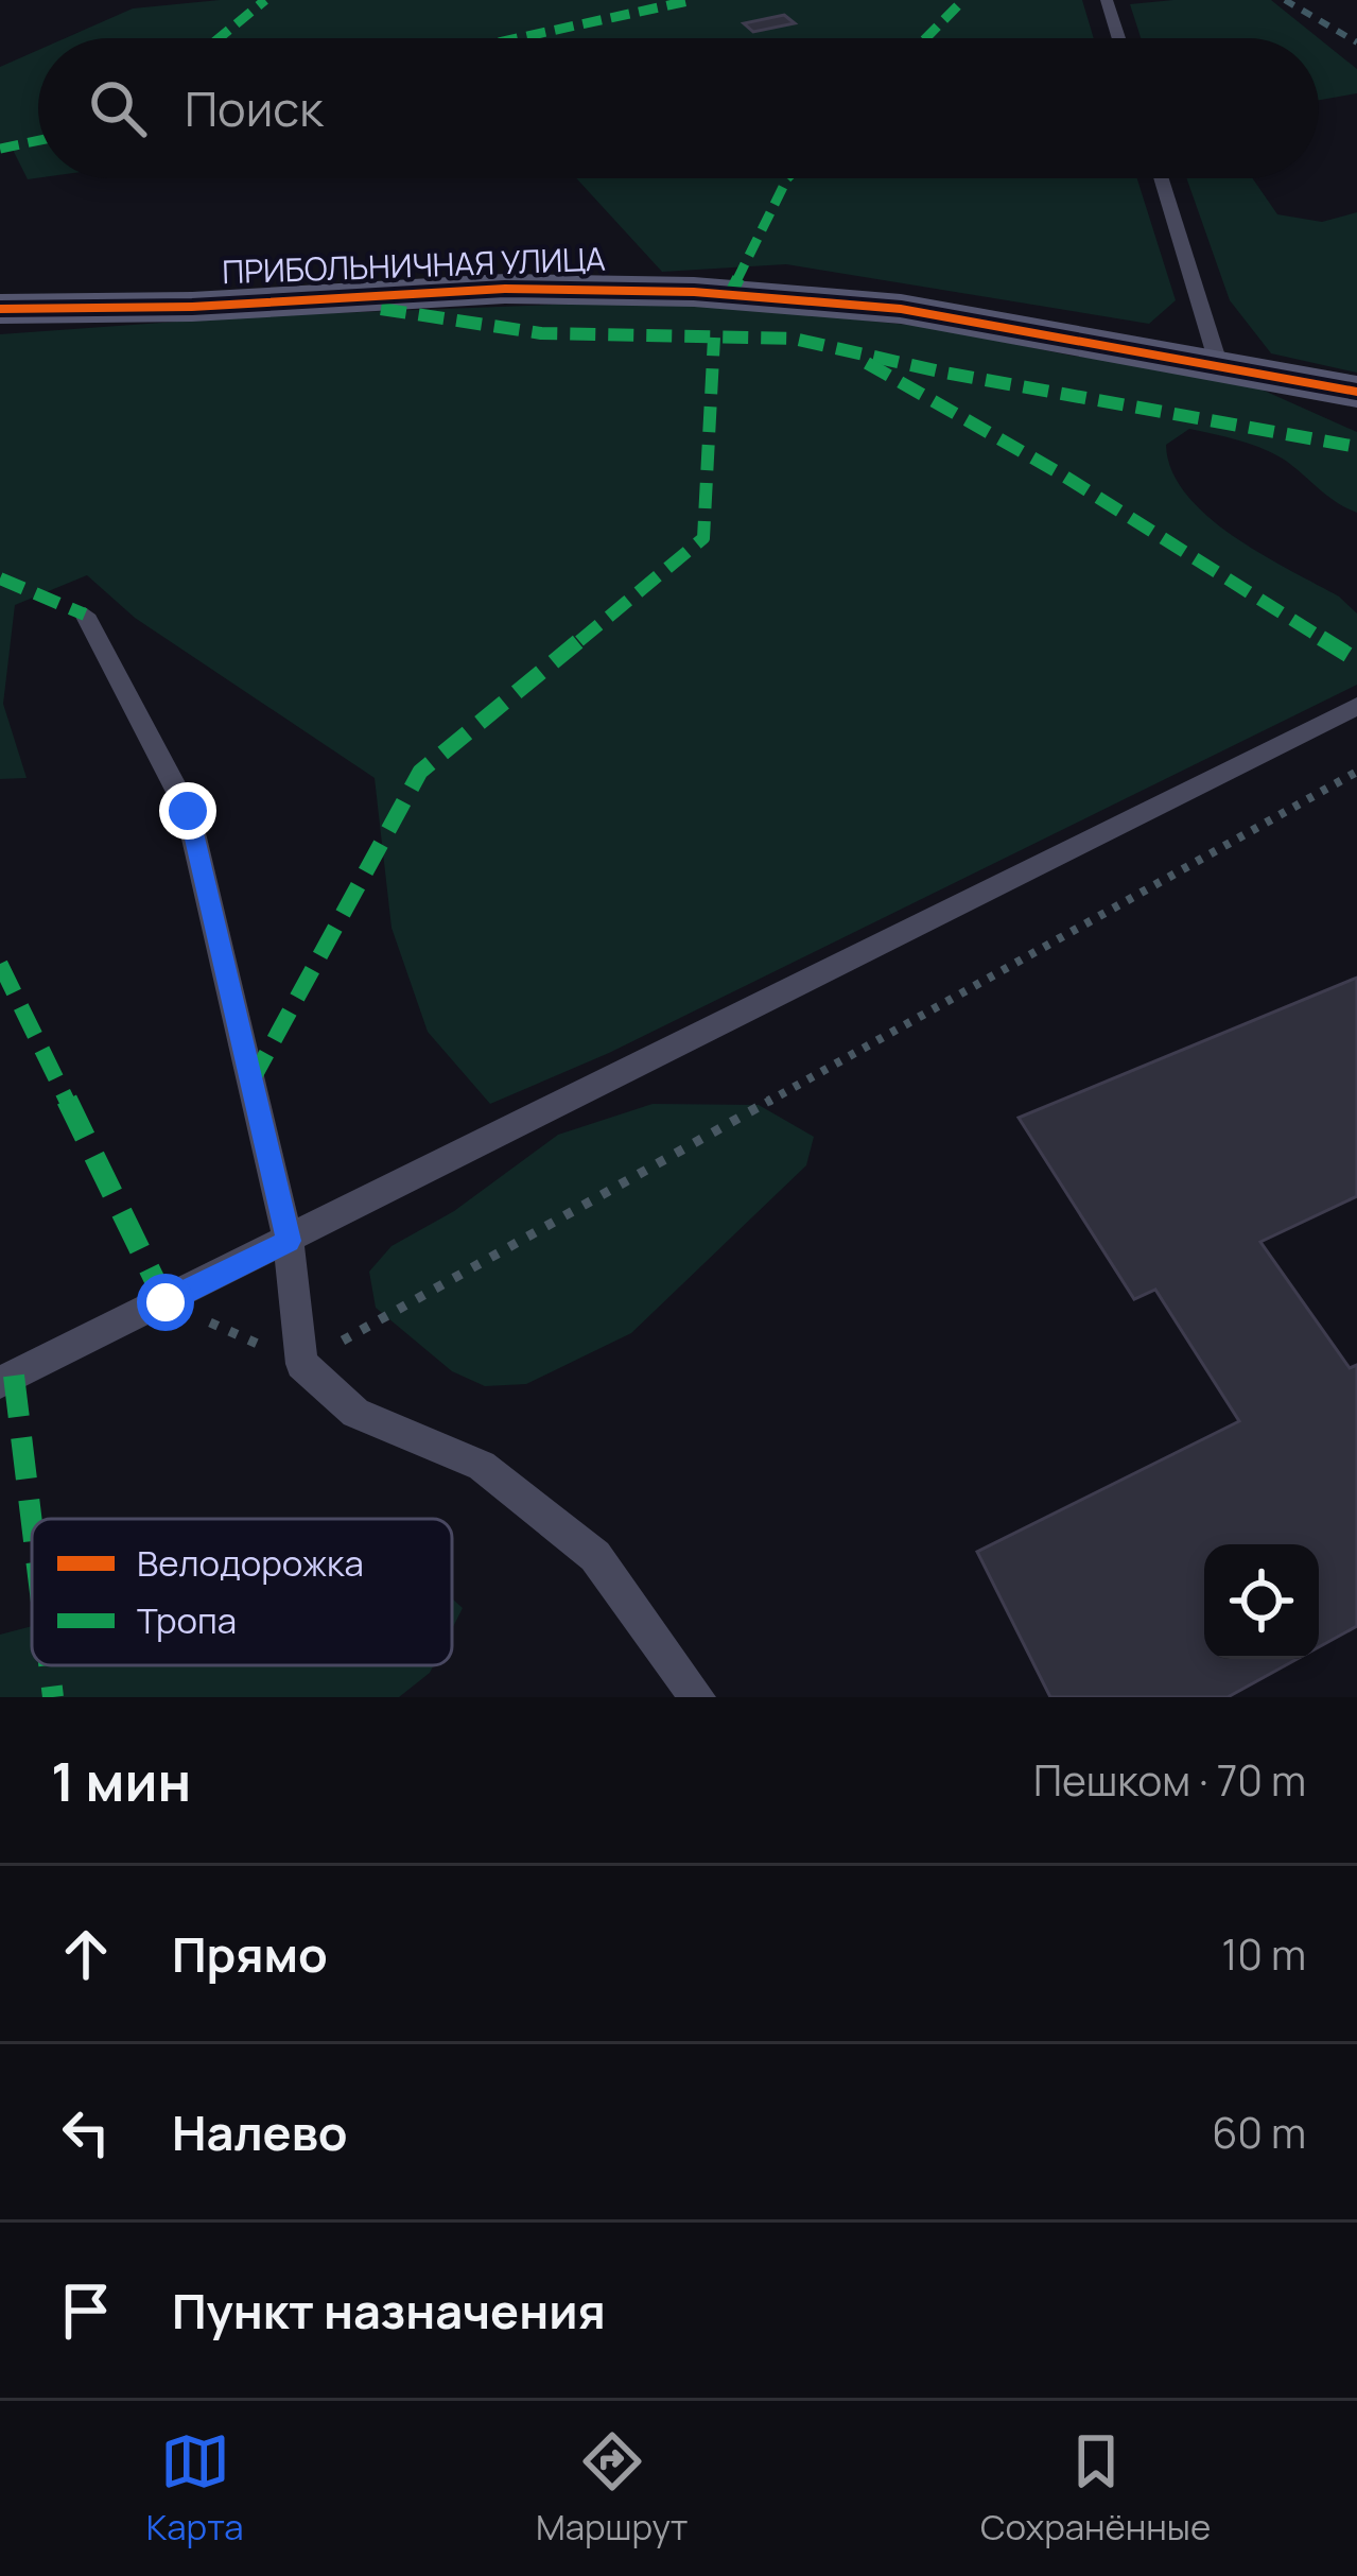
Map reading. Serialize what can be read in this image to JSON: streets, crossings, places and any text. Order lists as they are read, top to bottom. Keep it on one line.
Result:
{"streets":{"street":["ПРИБОЛЬНИЧНАЯ УЛИЦА"]},"legend":["Велодорожка","Тропа"],"page":{"search":"Поиск","heading":["1 мин","Пешком · 70 m"],"list":[["Прямо","10 m"],["Налево","60 m"],"Пункт назначения"],"nav":["Карта","Маршрут","Сохранённые"]}}
